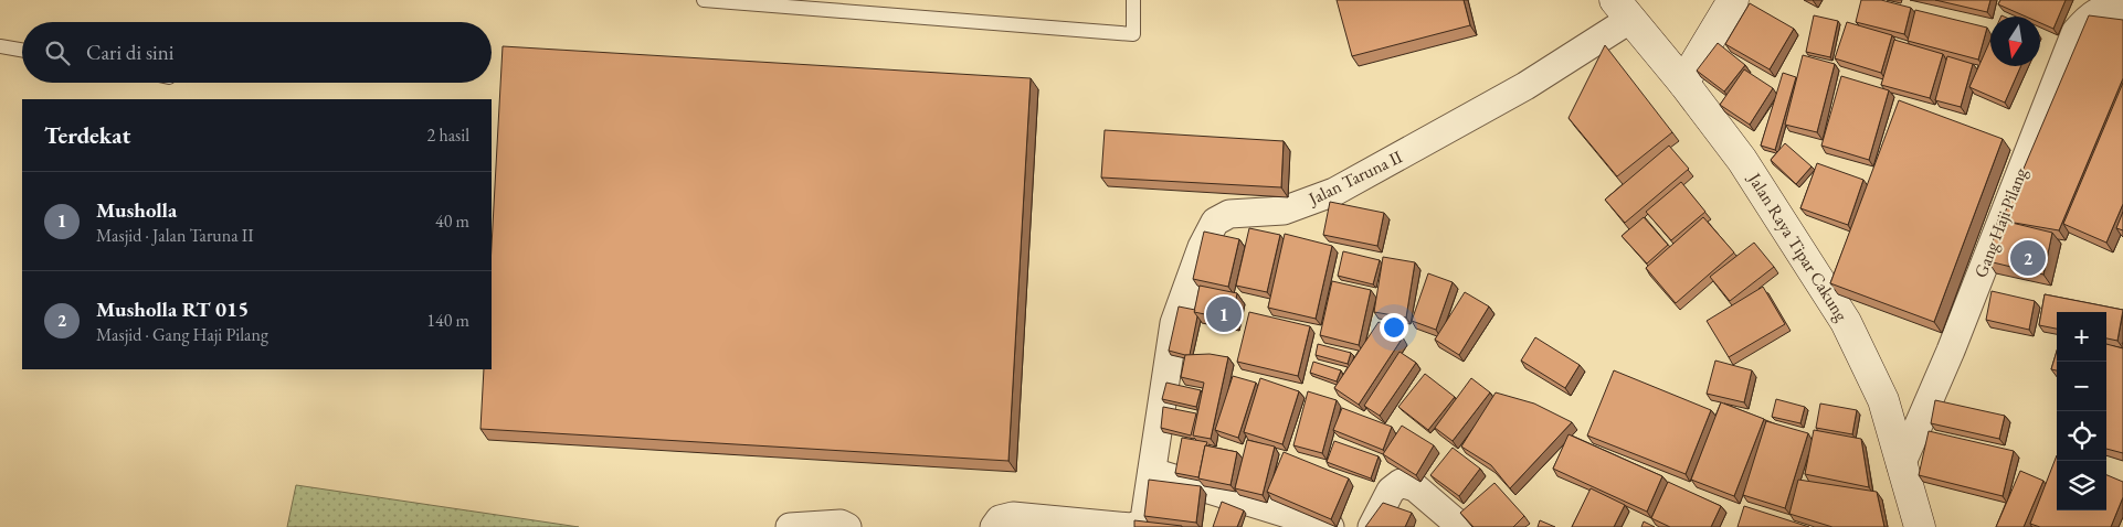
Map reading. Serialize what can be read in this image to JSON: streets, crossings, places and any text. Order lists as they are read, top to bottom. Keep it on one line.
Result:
{"streets":{"street":["Jalan Taruna II","Gang Haji Pilang","Jalan Raya Tipar Cakung"]},"crossings":[["Jalan Taruna II","Jalan Raya Tipar Cakung"],["Gang Haji Pilang","Jalan Raya Tipar Cakung"]],"north":"bottom","page":{"search":"Cari di sini","heading":["Terdekat","2 hasil"],"list":[{"mark":"1","name":"Musholla","note":"Masjid · Jalan Taruna II","value":"40 m"},{"mark":"2","name":"Musholla RT 015","note":"Masjid · Gang Haji Pilang","value":"140 m"}],"pins":["2","1"],"map_buttons":["+","−"]}}
